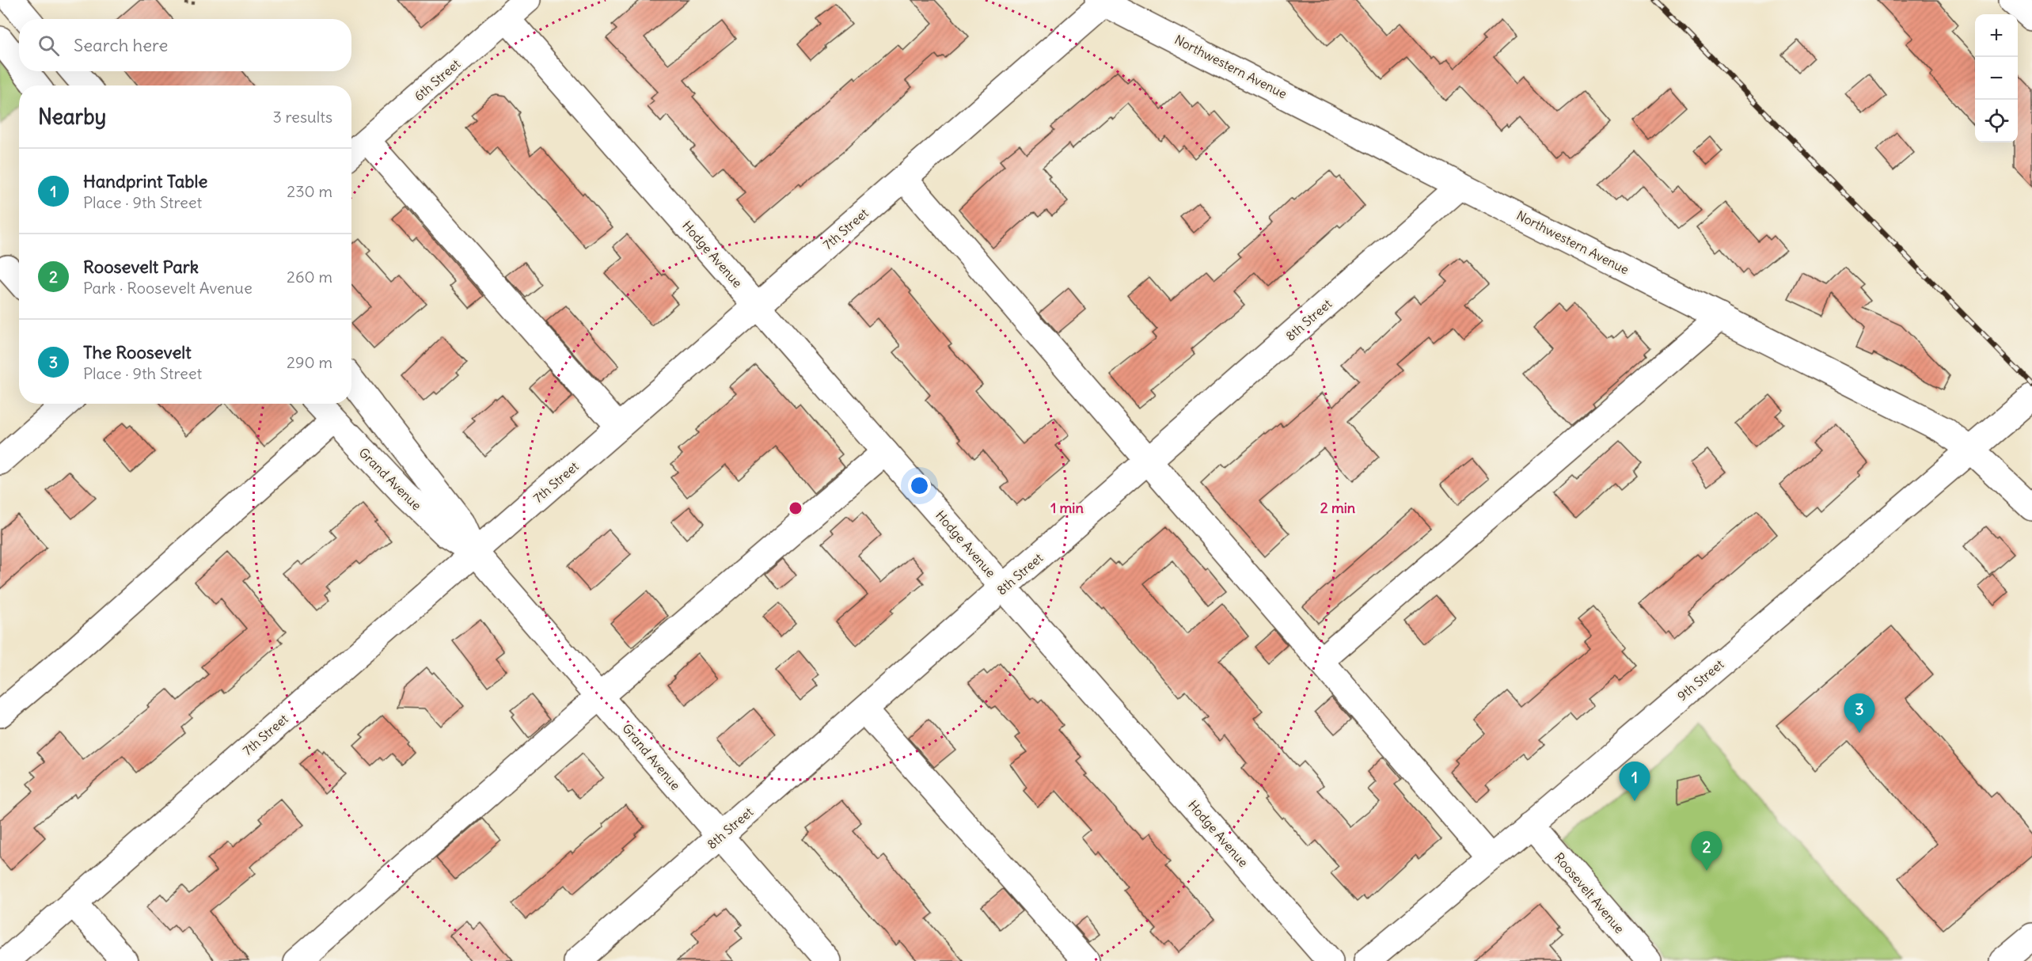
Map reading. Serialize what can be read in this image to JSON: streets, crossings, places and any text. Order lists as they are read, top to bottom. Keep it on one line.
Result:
{"streets":{"street":["Northwestern Avenue","6th Street","7th Street","Hodge Avenue","8th Street","Grand Avenue","9th Street","Roosevelt Avenue"]},"crossings":[["Northwestern Avenue","7th Street"],["Northwestern Avenue","8th Street"],["Northwestern Avenue","9th Street"],["6th Street","Hodge Avenue"],["7th Street","Hodge Avenue"],["7th Street","Grand Avenue"],["Hodge Avenue","8th Street"],["8th Street","Grand Avenue"],["9th Street","Roosevelt Avenue"]],"page":{"map_buttons":["+","−"],"search":"Search here","heading":["Nearby","3 results"],"list":[{"mark":"1","name":"Handprint Table","note":"Place · 9th Street","value":"230 m"},{"mark":"2","name":"Roosevelt Park","note":"Park · Roosevelt Avenue","value":"260 m"},{"mark":"3","name":"The Roosevelt","note":"Place · 9th Street","value":"290 m"}],"pins":["3","1","2"]},"rings":["1 min","2 min"]}
